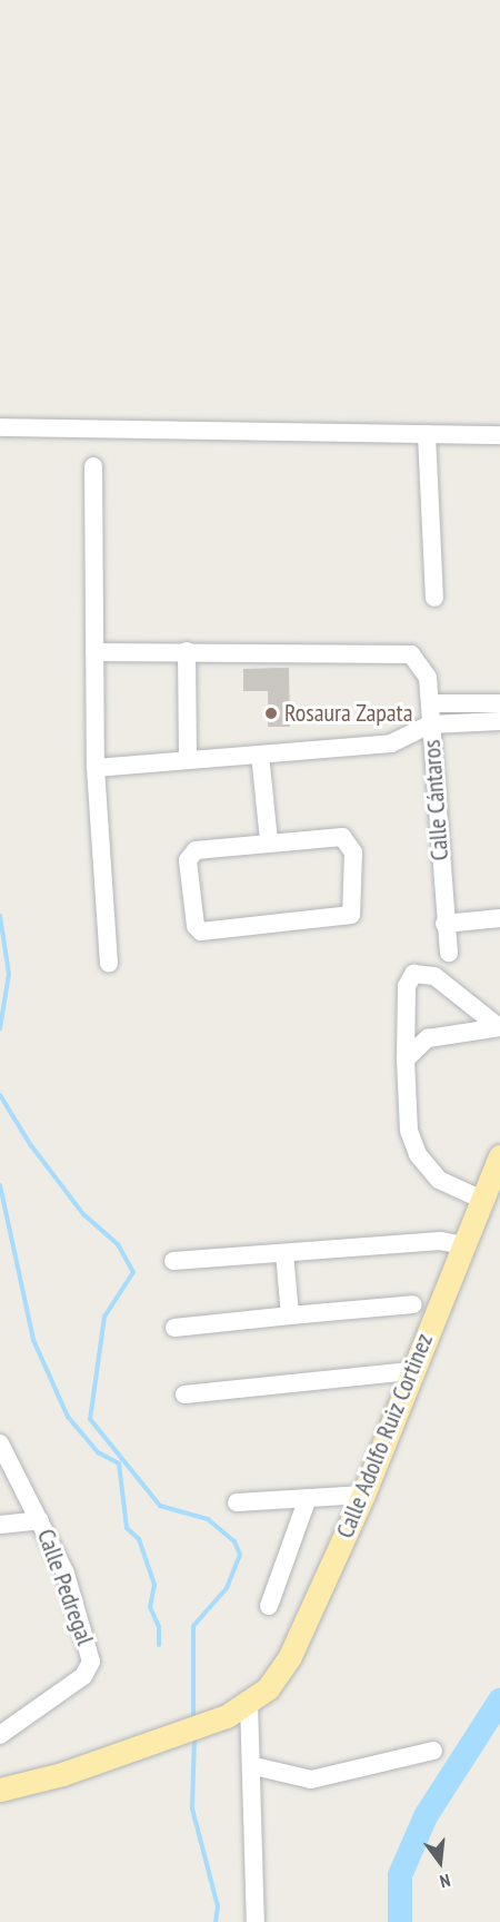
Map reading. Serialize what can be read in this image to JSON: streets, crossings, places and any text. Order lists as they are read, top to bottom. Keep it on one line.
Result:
{"streets":{"main road":["Calle Adolfo Ruiz Cortinez"],"street":["Calle Cántaros","Calle Pedregal"]},"places":["Rosaura Zapata"],"north":"bottom"}
